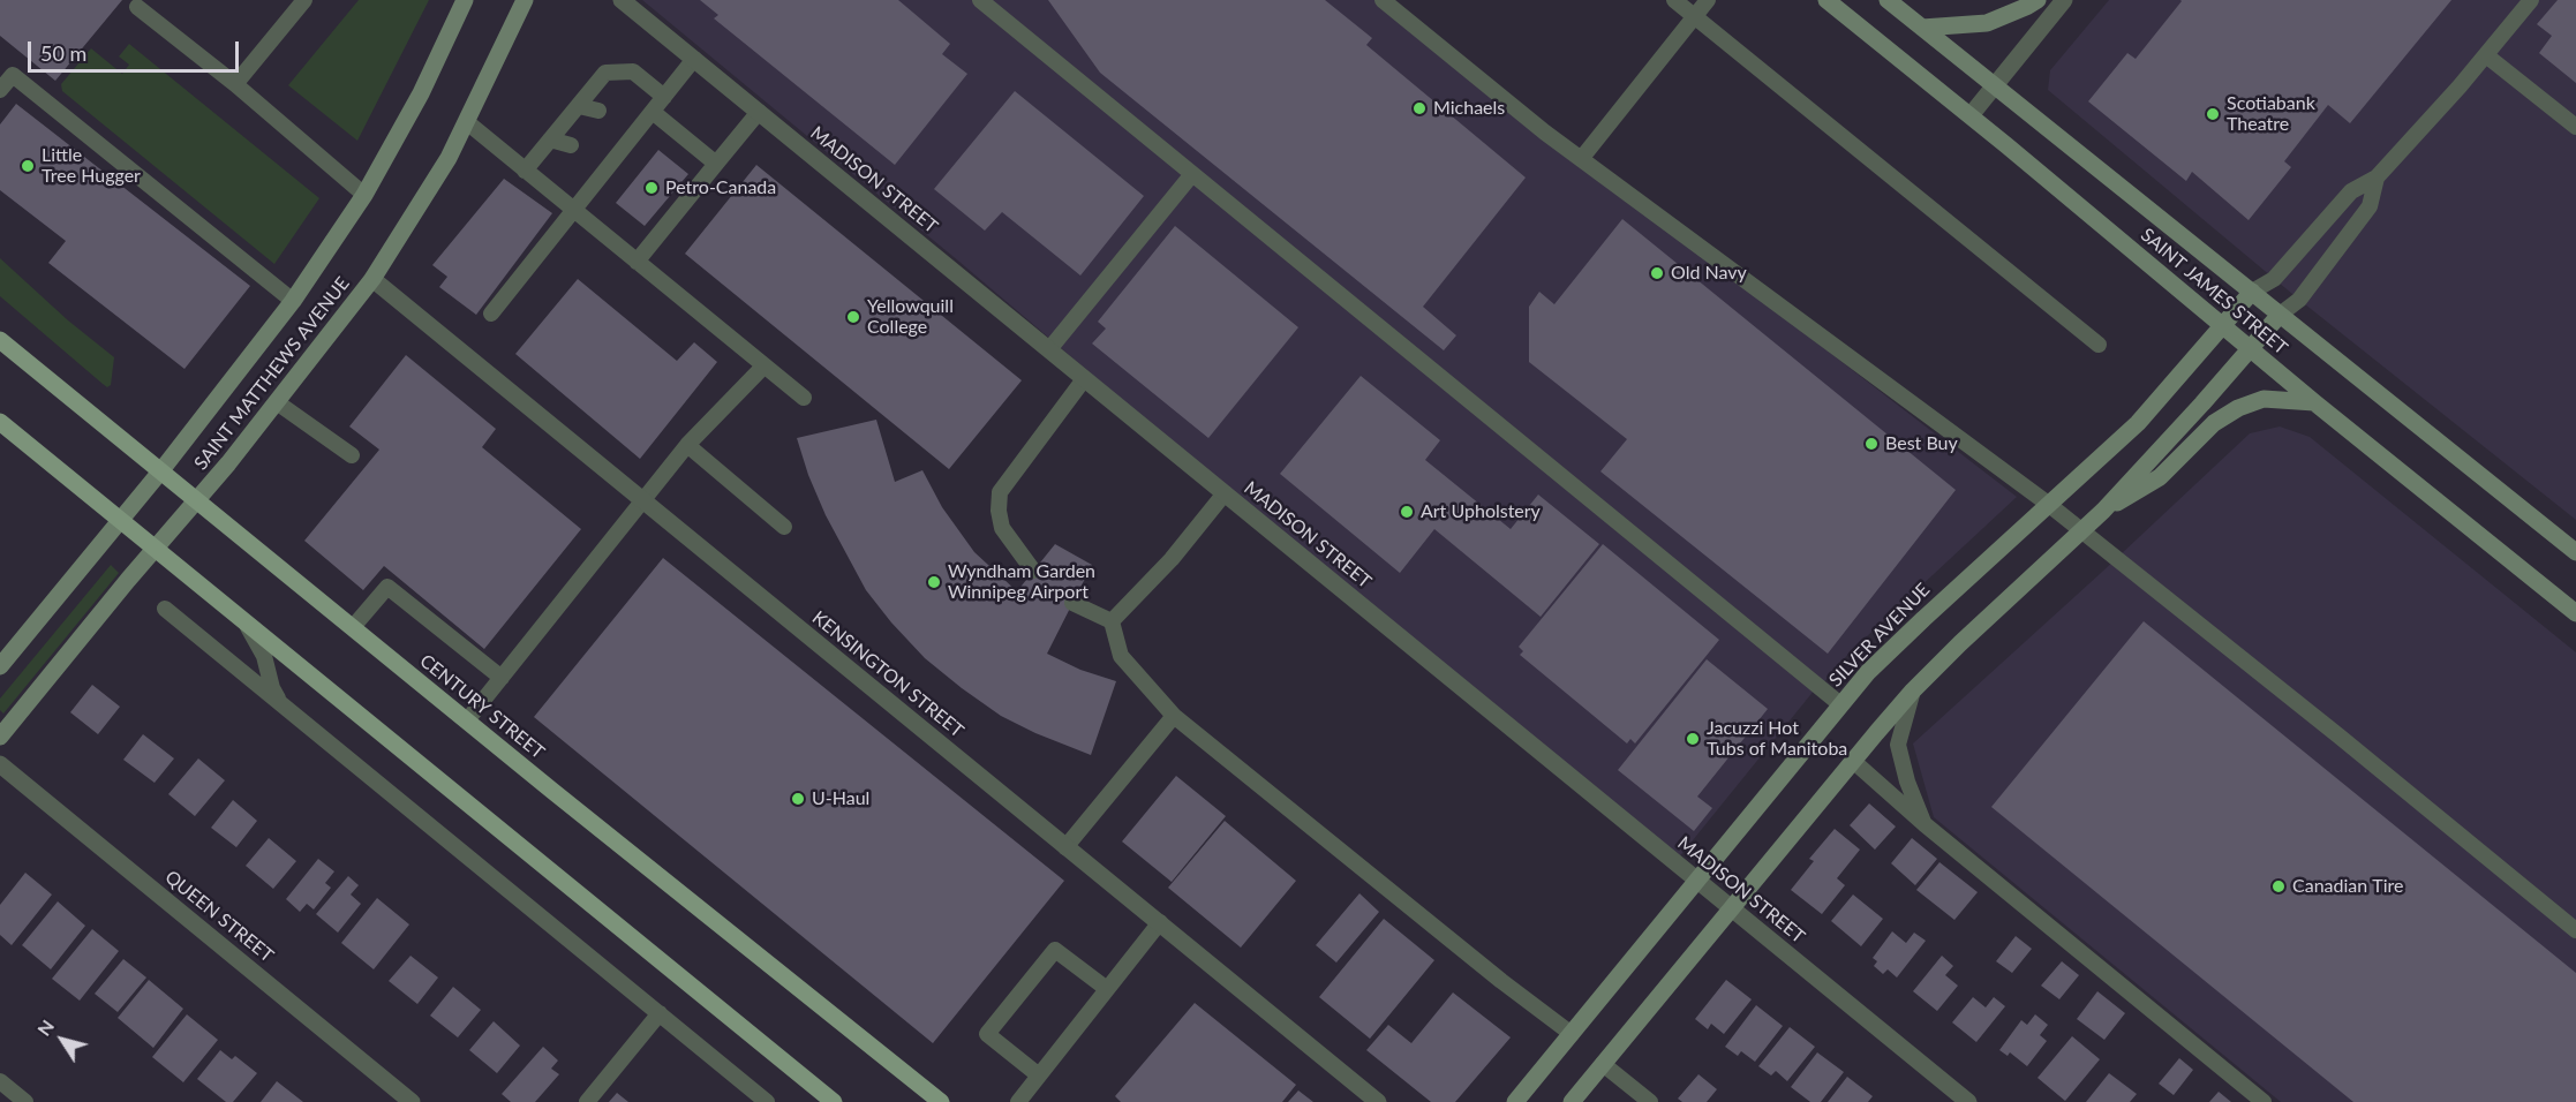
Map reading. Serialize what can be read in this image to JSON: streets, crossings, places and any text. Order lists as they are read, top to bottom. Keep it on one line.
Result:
{"streets":{"main road":["SAINT JAMES STREET","SAINT MATTHEWS AVENUE","SILVER AVENUE","CENTURY STREET"],"street":["MADISON STREET","KENSINGTON STREET","QUEEN STREET"]},"crossings":[["MADISON STREET","SILVER AVENUE"],["SAINT JAMES STREET","SILVER AVENUE"],["SAINT MATTHEWS AVENUE","KENSINGTON STREET"],["SAINT MATTHEWS AVENUE","CENTURY STREET"]],"places":["Michaels","Scotiabank Theatre","Little Tree Hugger","Petro-Canada","Old Navy","Yellowquill College","Best Buy","Art Upholstery","Wyndham Garden Winnipeg Airport","Jacuzzi Hot Tubs of Manitoba","U-Haul","Canadian Tire"],"scale_bar":"50 m","north":"top left"}
